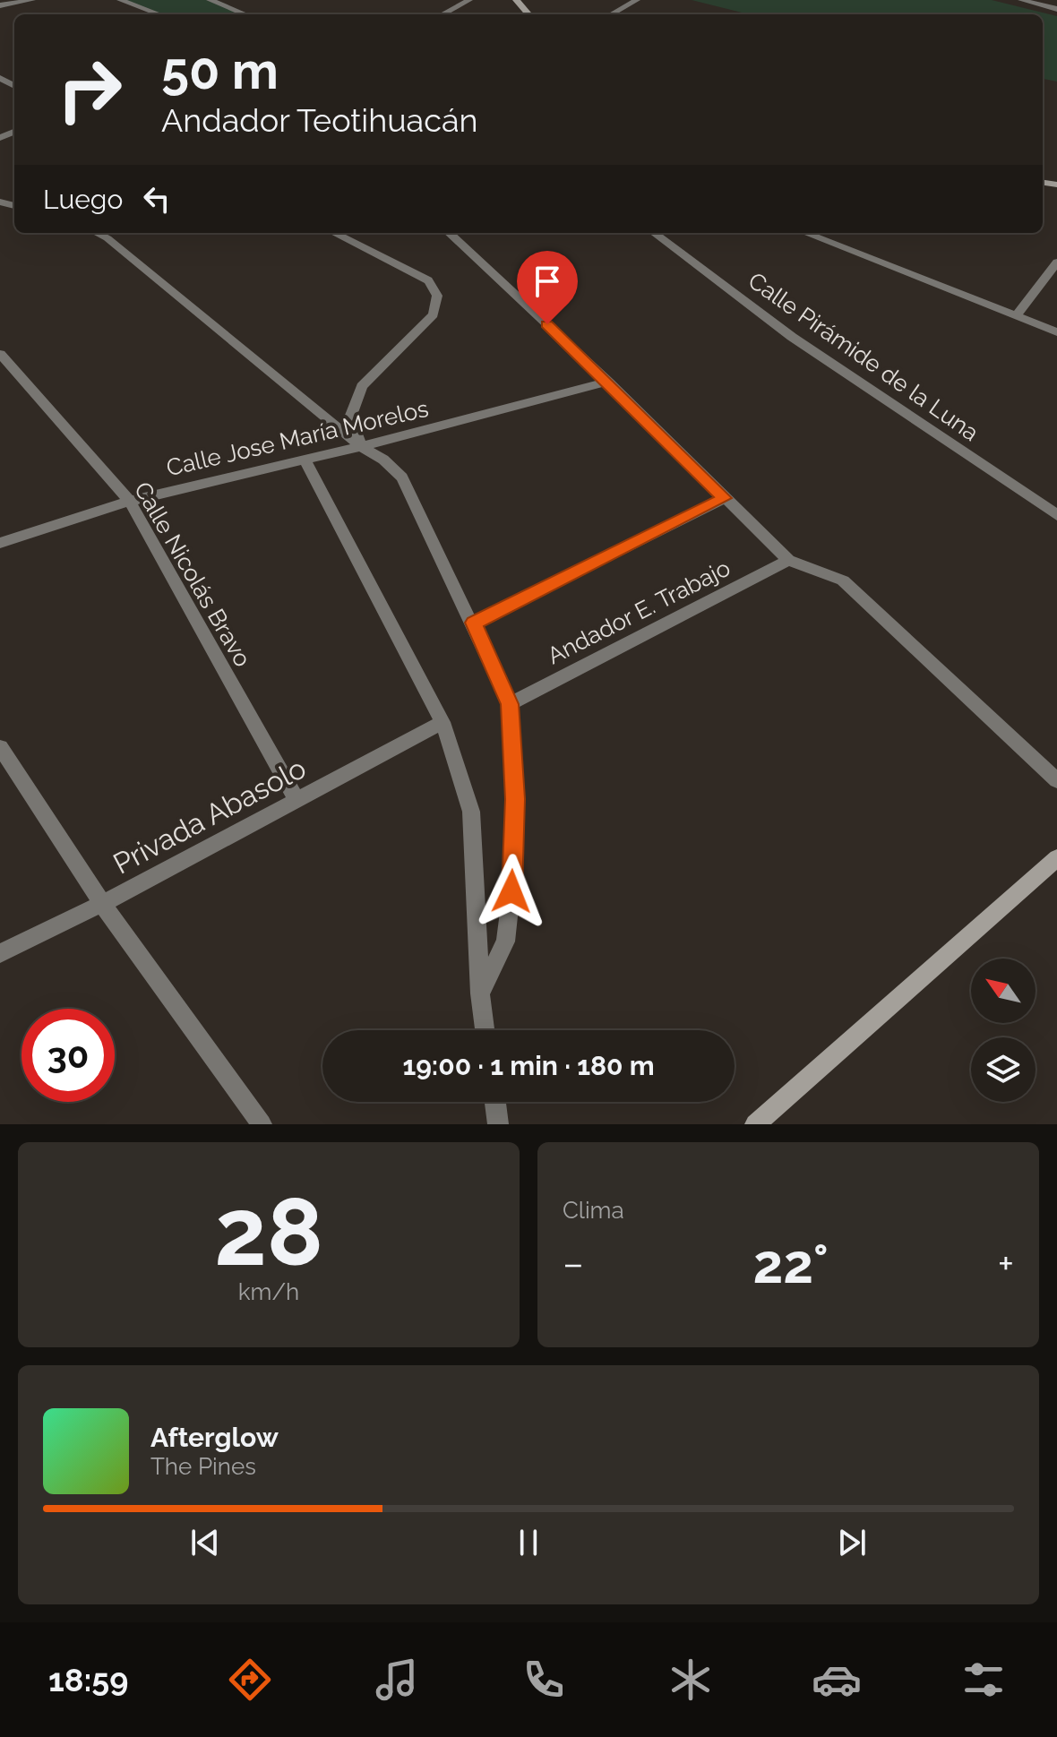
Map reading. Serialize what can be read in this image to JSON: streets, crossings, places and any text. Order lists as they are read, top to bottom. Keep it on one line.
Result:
{"streets":{"street":["Calle Pirámide de la Luna","Calle Jose María Morelos","Calle Nicolás Bravo","Andador E. Trabajo","Privada Abasolo"]},"crossings":[["Calle Jose María Morelos","Calle Nicolás Bravo"],["Calle Nicolás Bravo","Privada Abasolo"]],"north":"top left","page":{"turn":["50 m","Andador Teotihuacán"],"then":"Luego","limit":"30","trip":"19:00 · 1 min · 180 m","tile":[["28","km/h"],"Clima"],"heat":["−","22°","+"],"song":["Afterglow","The Pines"],"tabs":"18:59"}}
